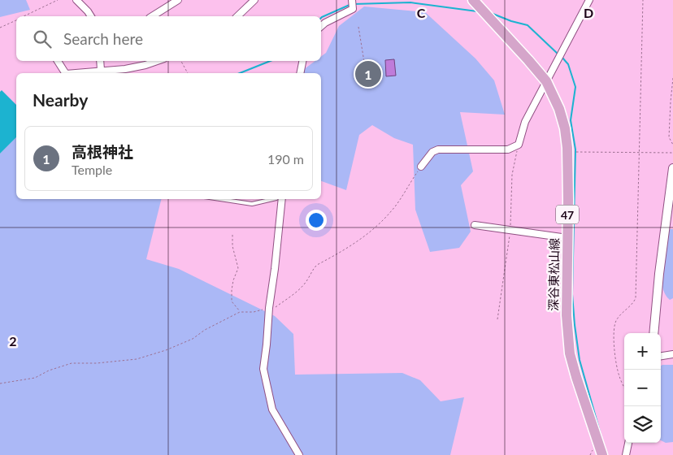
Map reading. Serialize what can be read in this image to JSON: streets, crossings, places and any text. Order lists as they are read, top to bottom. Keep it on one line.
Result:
{"streets":{"main road":["47","深谷東松山線"]},"page":{"search":"Search here","pins":"1","heading":"Nearby","list":[{"mark":"1","name":"高根神社","note":"Temple","value":"190 m"}],"map_buttons":["+","−"]},"grid":{"columns":["C","D"],"rows":["2"]}}
